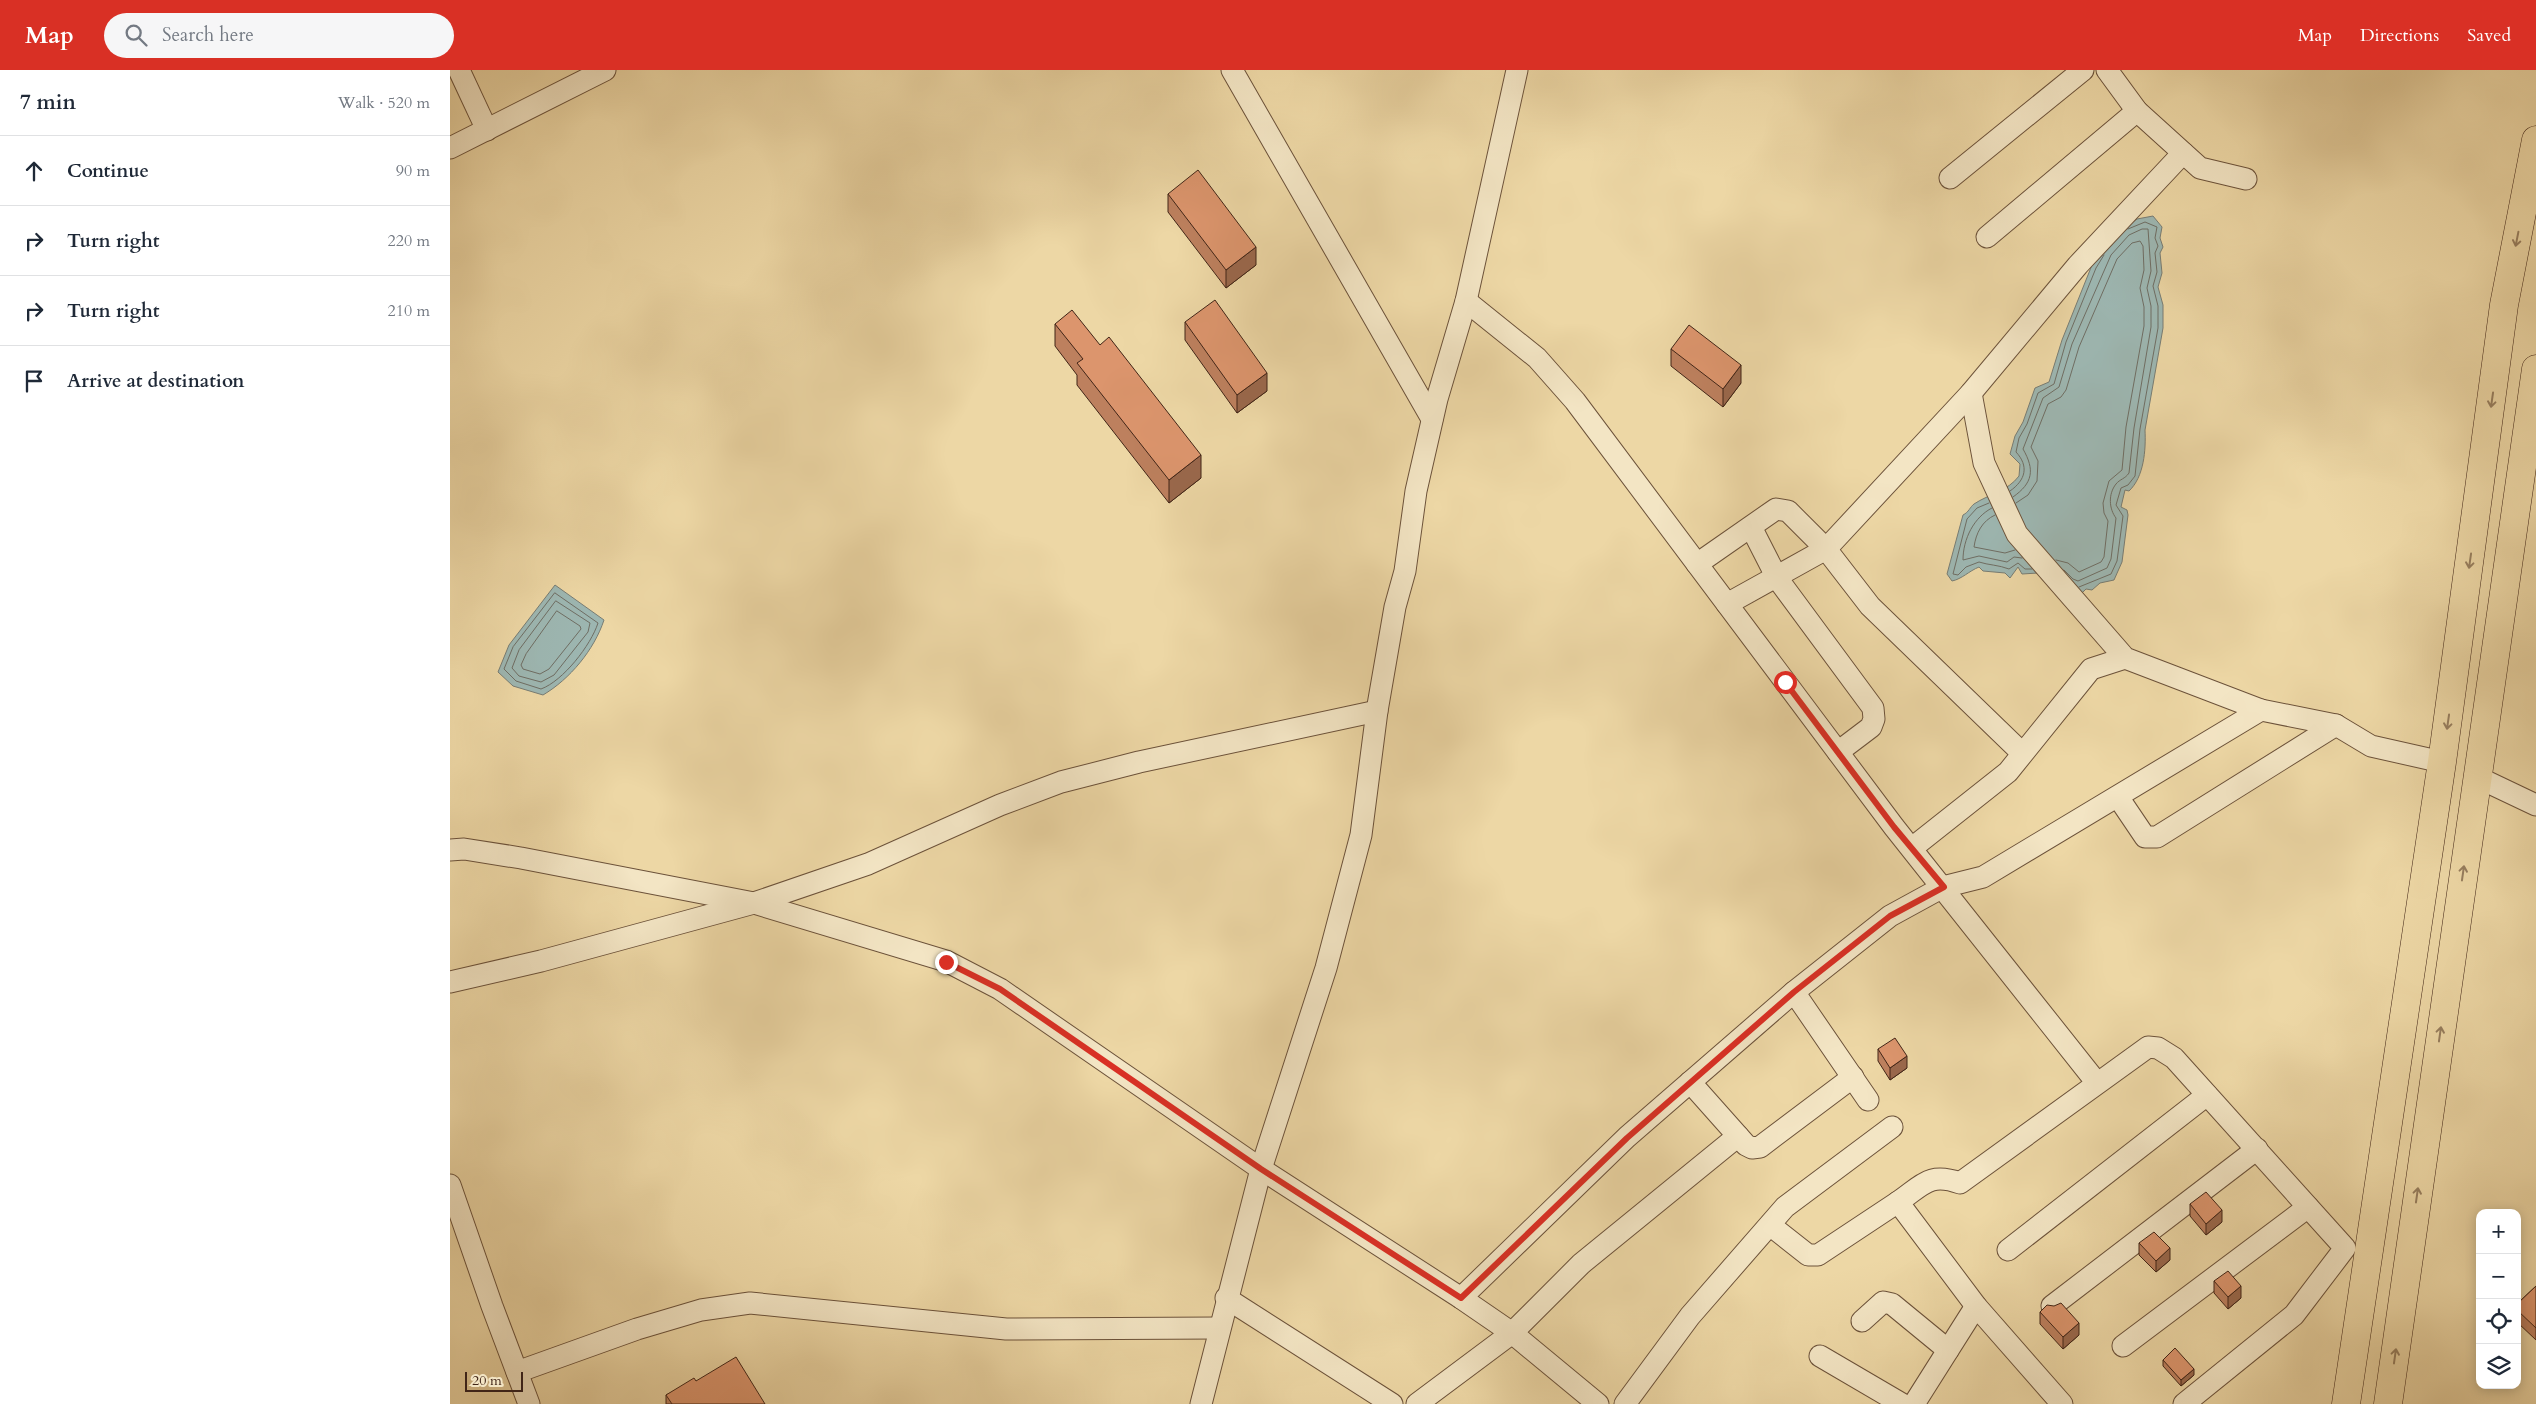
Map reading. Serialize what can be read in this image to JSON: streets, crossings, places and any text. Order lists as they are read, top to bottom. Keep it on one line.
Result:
{"scale_bar":"20 m","page":{"header":"Map","search":"Search here","nav":["Map","Directions","Saved"],"heading":["7 min","Walk · 520 m"],"list":[["Continue","90 m"],["Turn right","220 m"],["Turn right","210 m"],"Arrive at destination"],"map_buttons":["+","−"],"scale":"20 m"}}
